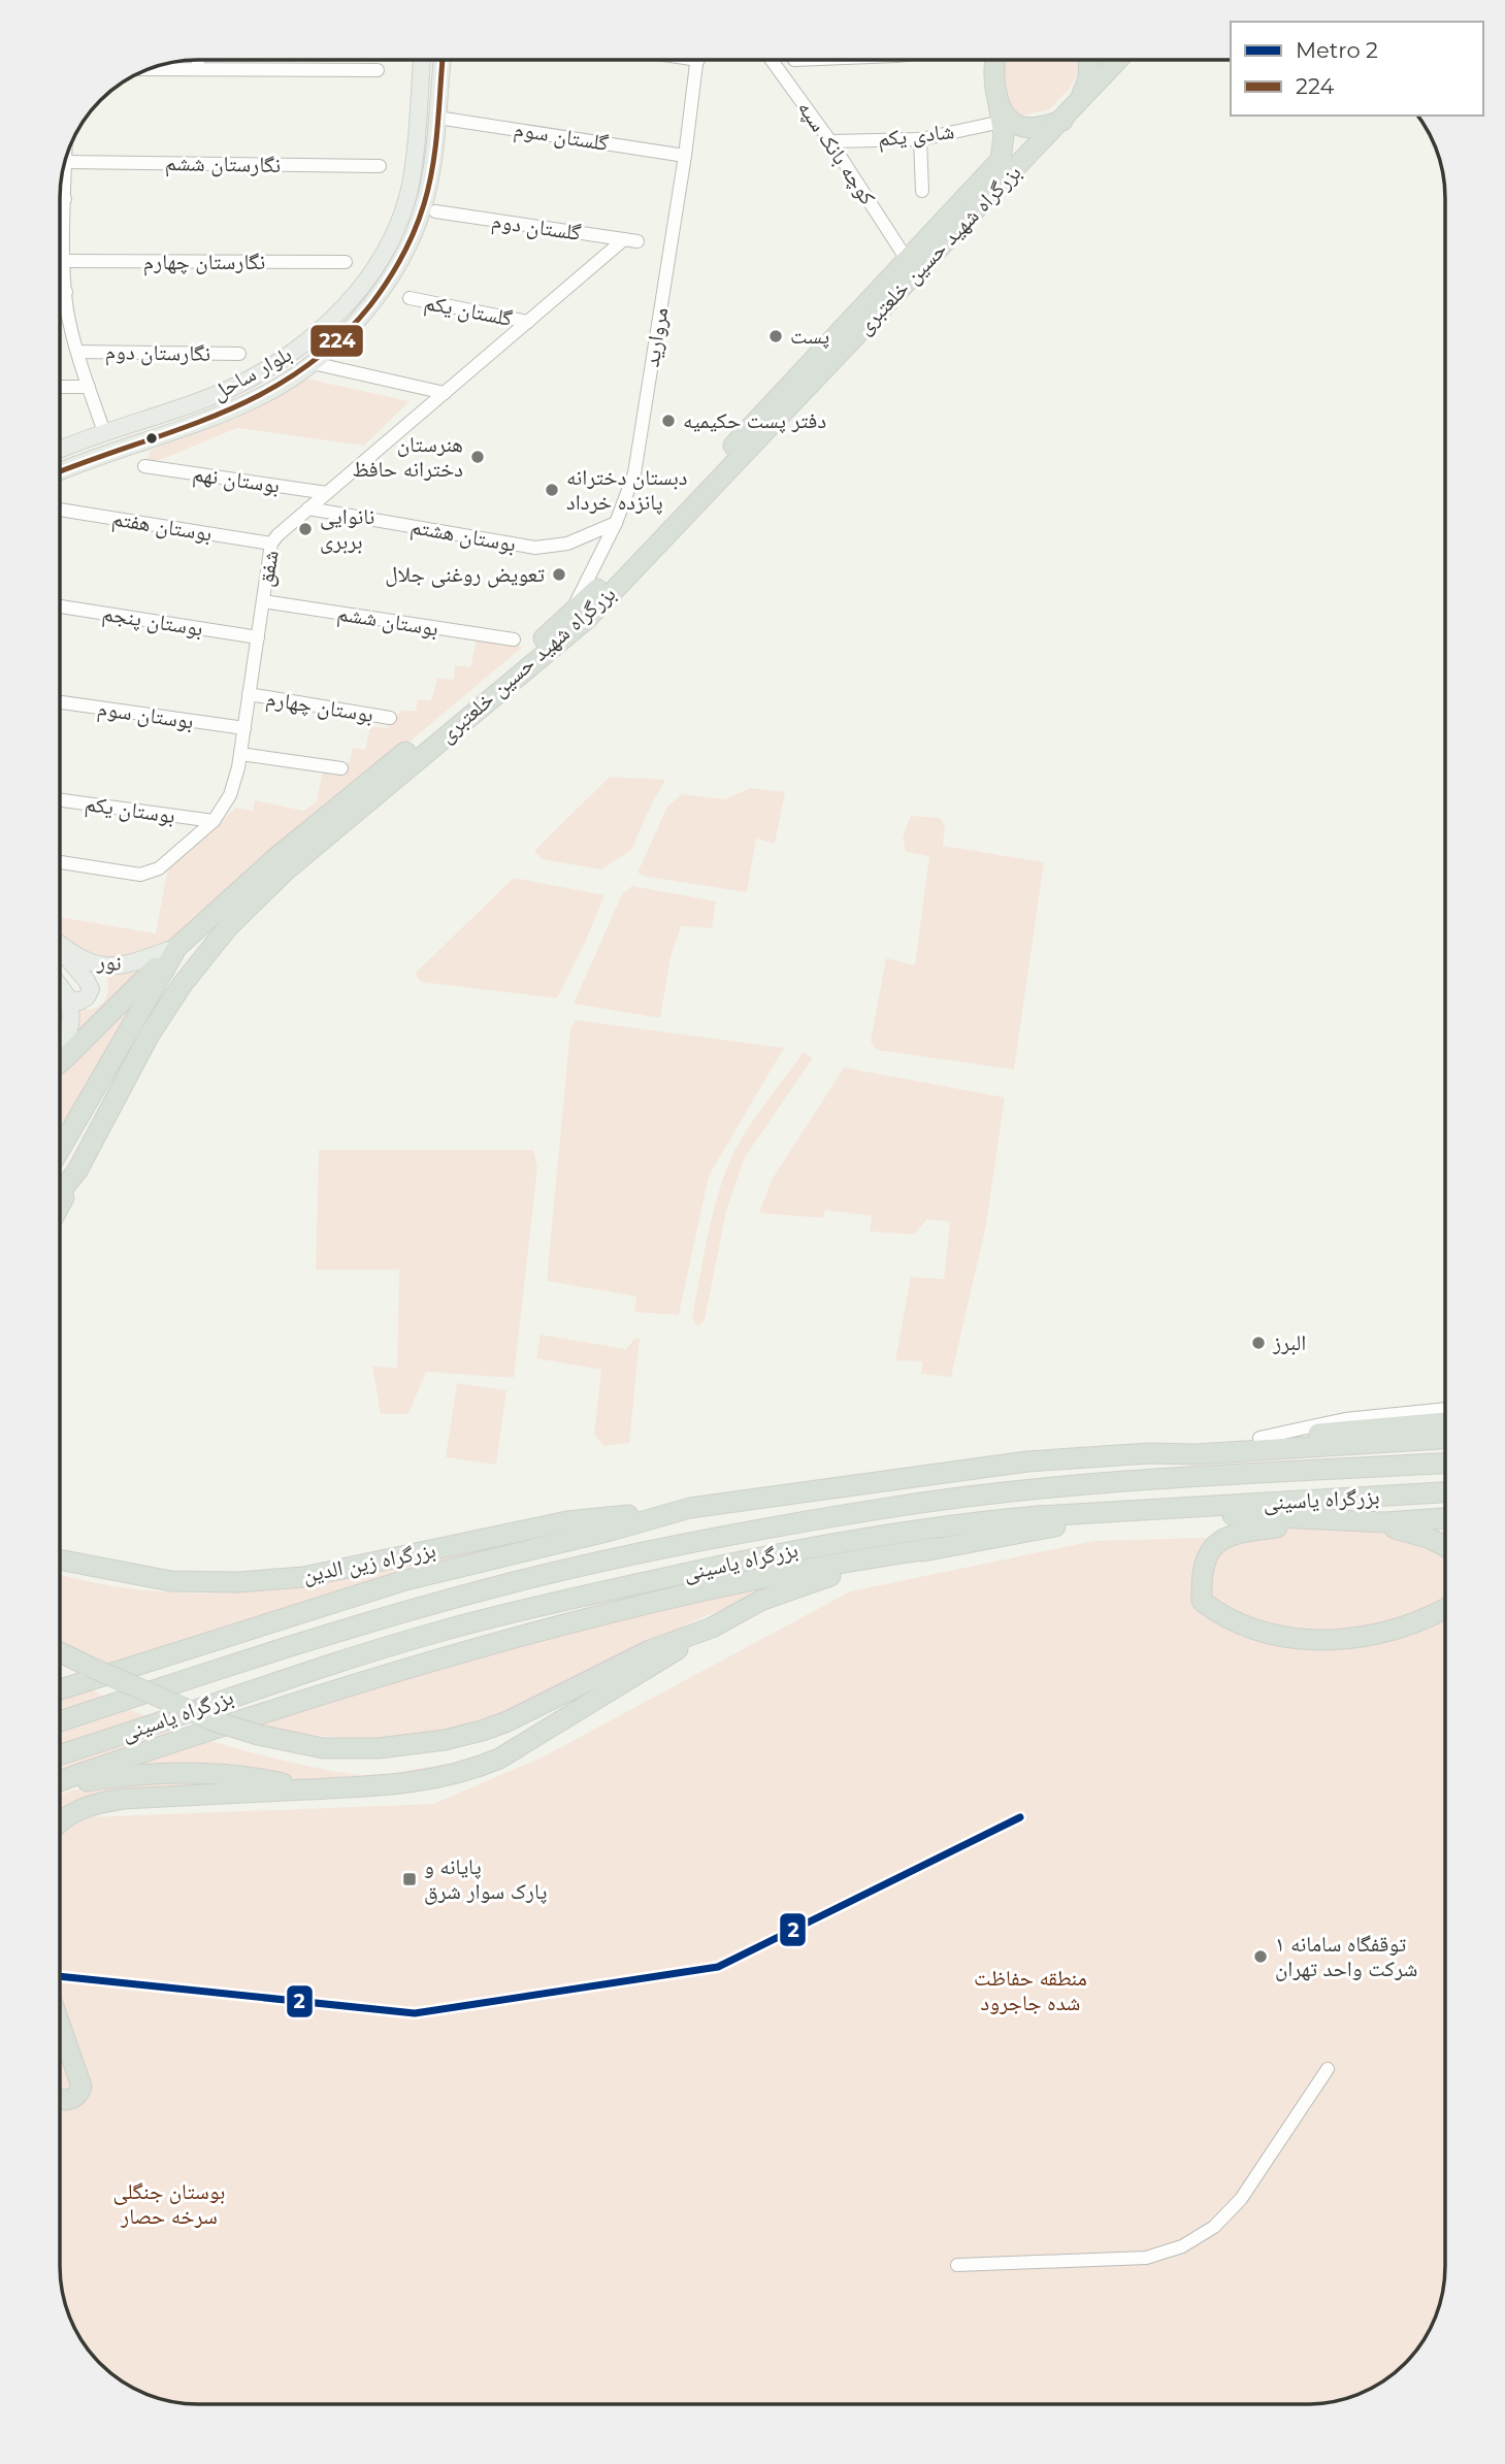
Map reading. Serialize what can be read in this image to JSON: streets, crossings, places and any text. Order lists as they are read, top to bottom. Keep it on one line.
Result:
{"streets":{"highway":["بزرگراه شهید حسین خلعتبری","بزرگراه یاسینی","بزرگراه زین الدین"],"main road":["بلوار ساحل","نور"],"street":["شادی یکم","گلستان سوم","کوچه بانک سپه","نگارستان ششم","گلستان دوم","نگارستان چهارم","گلستان یکم","مروارید","نگارستان دوم","بوستان نهم","بوستان هفتم","بوستان هشتم","شفق","بوستان پنجم","بوستان ششم","بوستان چهارم","بوستان سوم","بوستان یکم"]},"crossings":[["شادی یکم","کوچه بانک سپه"],["شادی یکم","بزرگراه شهید حسین خلعتبری"],["گلستان سوم","مروارید"],["گلستان سوم","بلوار ساحل"],["کوچه بانک سپه","بزرگراه شهید حسین خلعتبری"],["گلستان دوم","شفق"],["بزرگراه شهید حسین خلعتبری","مروارید"],["بزرگراه شهید حسین خلعتبری","نور"],["گلستان یکم","شفق"],["مروارید","بوستان هشتم"],["بوستان نهم","شفق"],["بوستان هفتم","شفق"],["بوستان هشتم","شفق"],["شفق","بوستان پنجم"],["شفق","بوستان ششم"],["شفق","بوستان چهارم"],["شفق","بوستان سوم"],["شفق","بوستان یکم"]],"parks":["منطقه حفاظت شده جاجرود","بوستان جنگلی سرخه حصار"],"places":{"other":["پست","دفتر پست حکیمیه","هنرستان دخترانه حافظ","دبستان دخترانه پانزده خرداد","نانوایی بربری","تعویض روغنی جلال","البرز","توقفگاه سامانه ۱ شرکت واحد تهران"],"transit":["پایانه و پارک‌ سوار شرق"]},"lines":["transit line 224","metro line 2"],"legend":["Metro 2","224"]}
